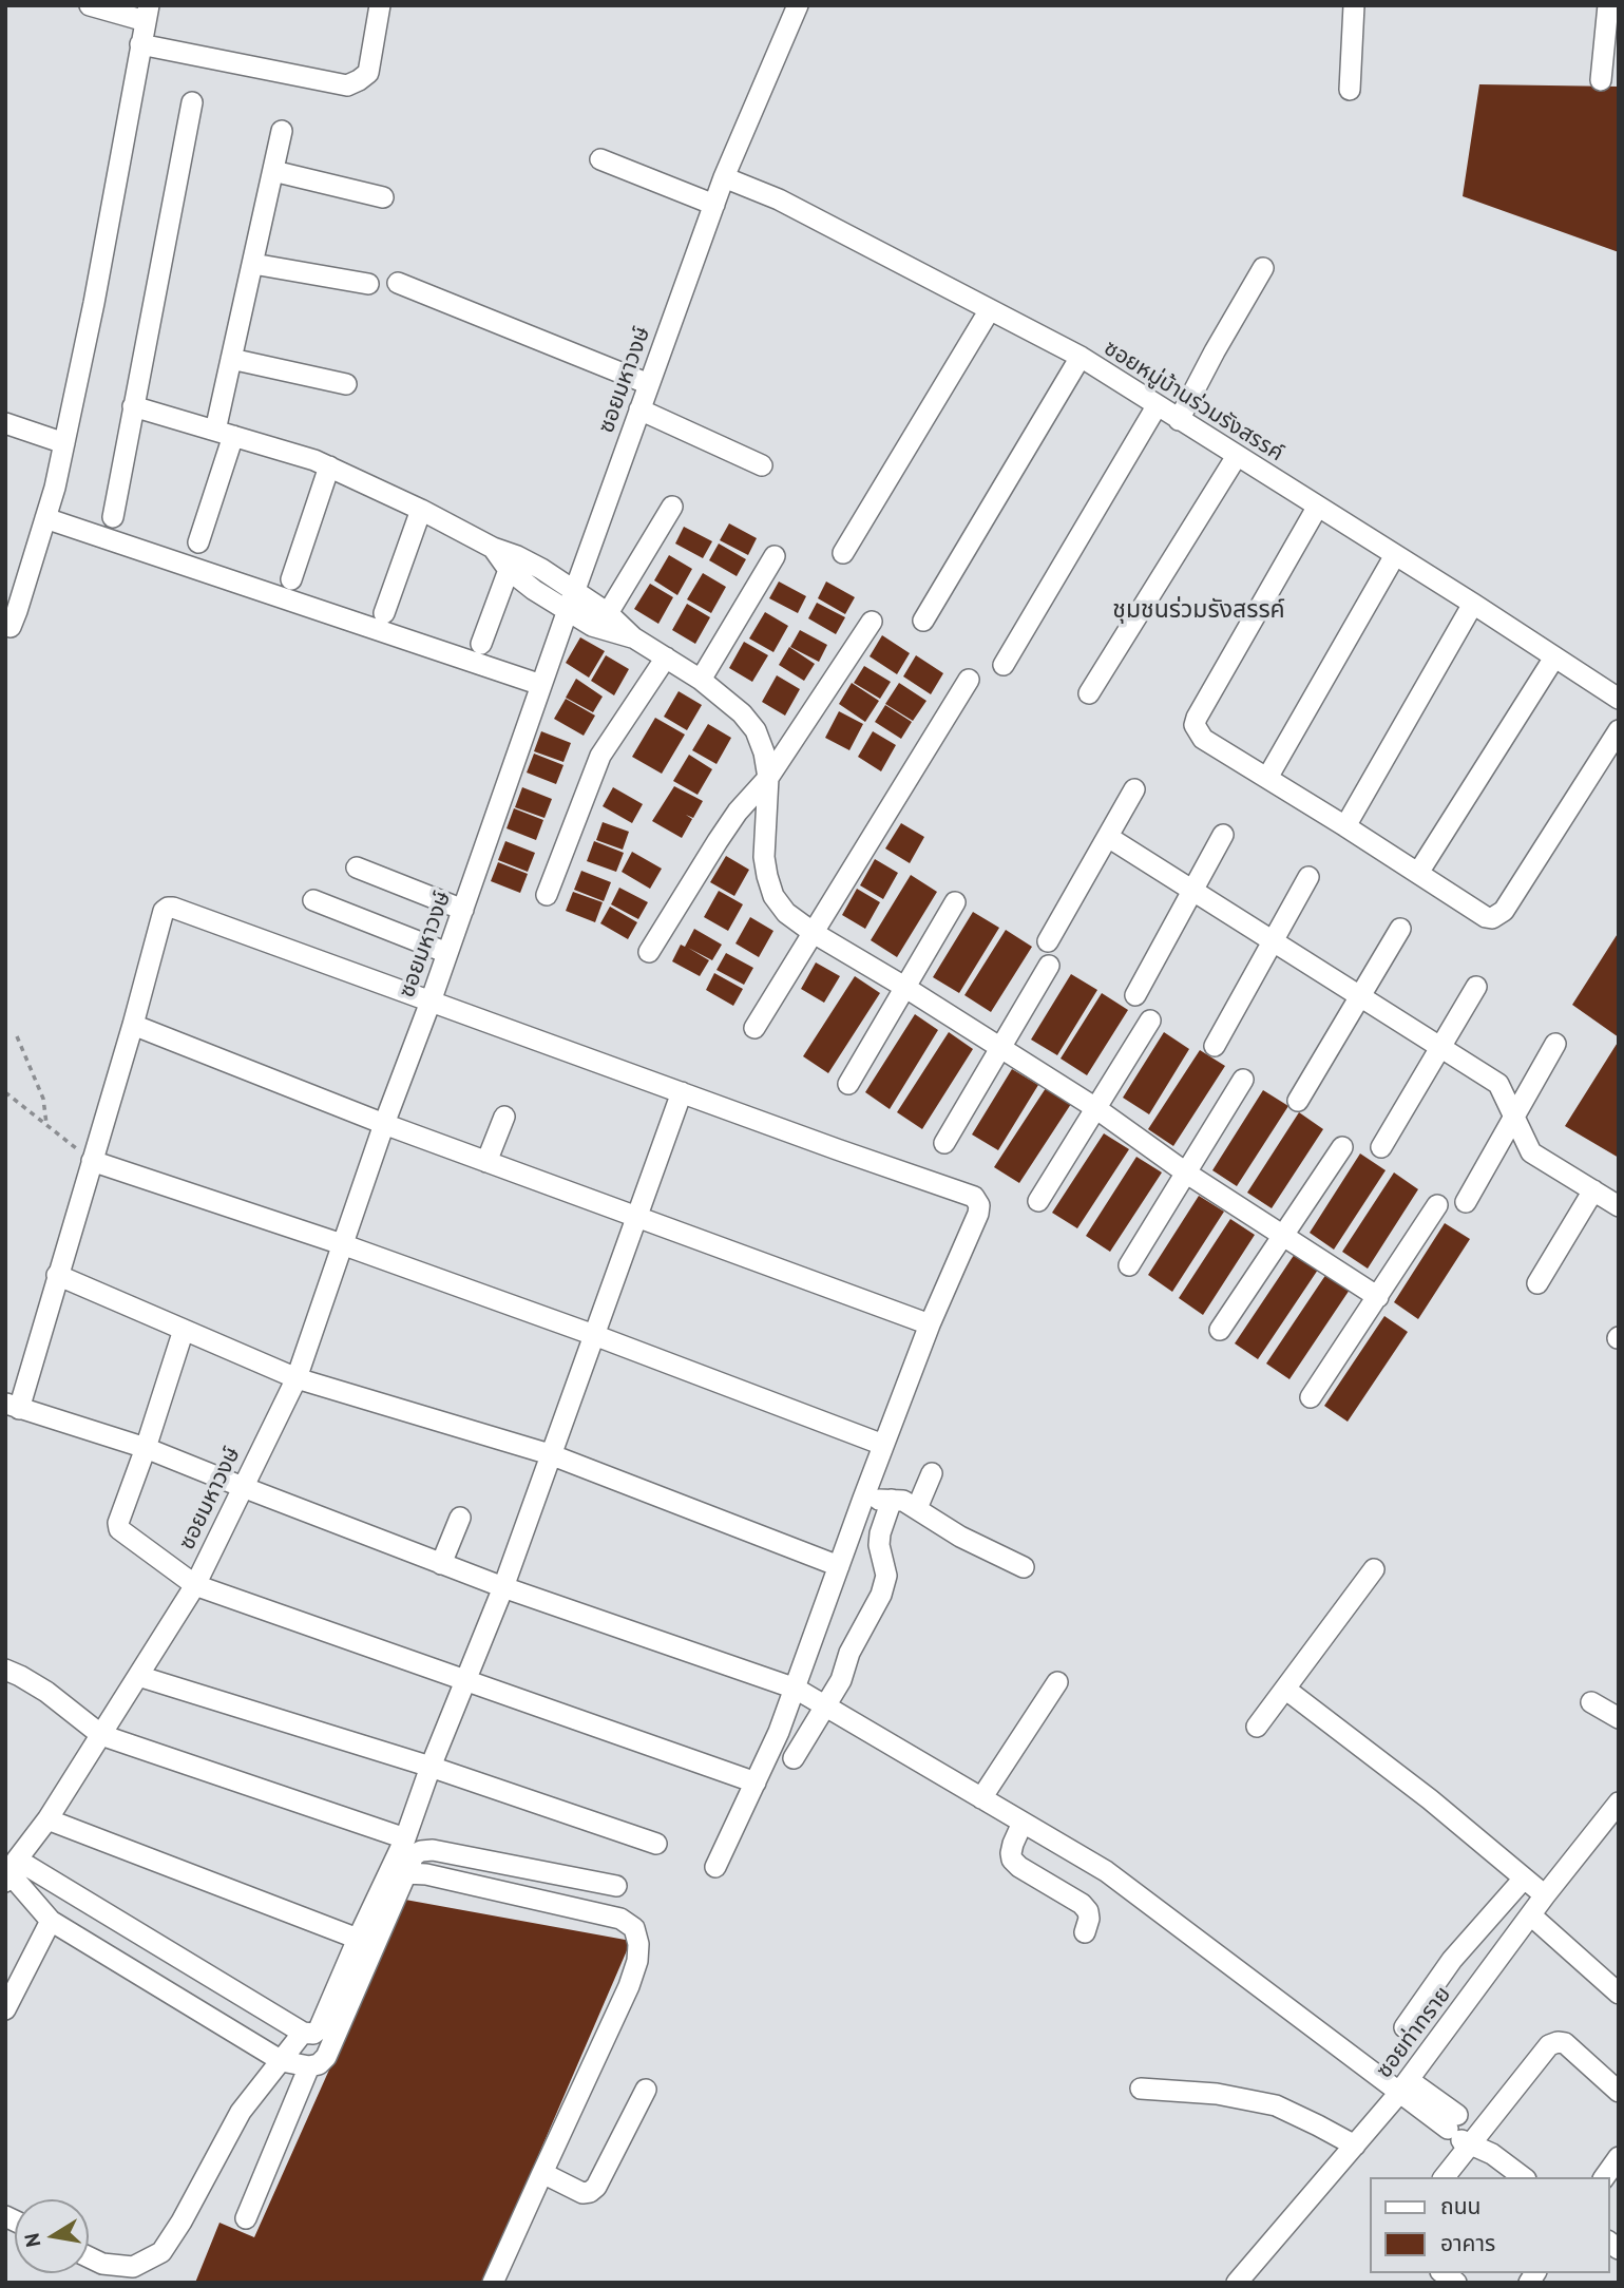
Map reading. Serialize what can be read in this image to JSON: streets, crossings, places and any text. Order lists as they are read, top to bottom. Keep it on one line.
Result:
{"streets":{"street":["ซอยมหาวงษ์","ซอยหมู่บ้านร่วมรังสรรค์","ซอยท่าทราย"]},"crossings":[["ซอยมหาวงษ์","ซอยหมู่บ้านร่วมรังสรรค์"]],"districts":["ชุมชนร่วมรังสรรค์"],"legend":["ถนน","อาคาร"],"north":"left"}
